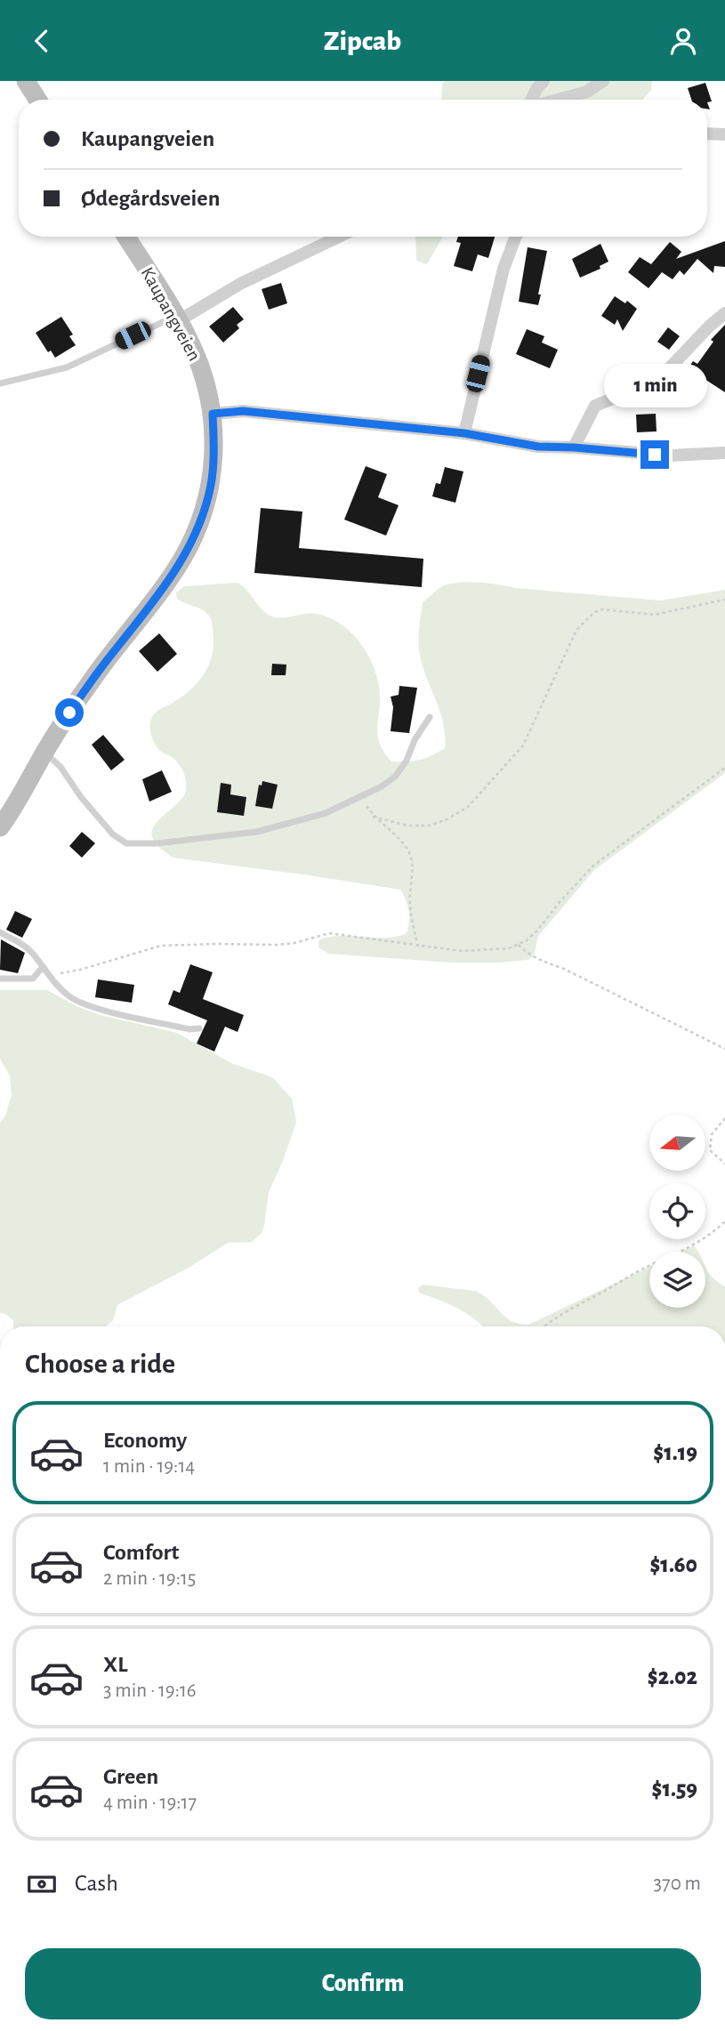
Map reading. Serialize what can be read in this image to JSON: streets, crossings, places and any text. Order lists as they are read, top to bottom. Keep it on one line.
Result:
{"streets":{"main road":["Kaupangveien"]},"north":"left","page":{"header":"Zipcab","banner":["Kaupangveien","Ødegårdsveien"],"bubble":"1 min","heading":"Choose a ride","list":[{"name":"Economy","note":"1 min · 19:14","value":"$1.19"},{"name":"Comfort","note":"2 min · 19:15","value":"$1.60"},{"name":"XL","note":"3 min · 19:16","value":"$2.02"},{"name":"Green","note":"4 min · 19:17","value":"$1.59"}],"pay":["Cash","370 m"],"buttons":"Confirm"}}
